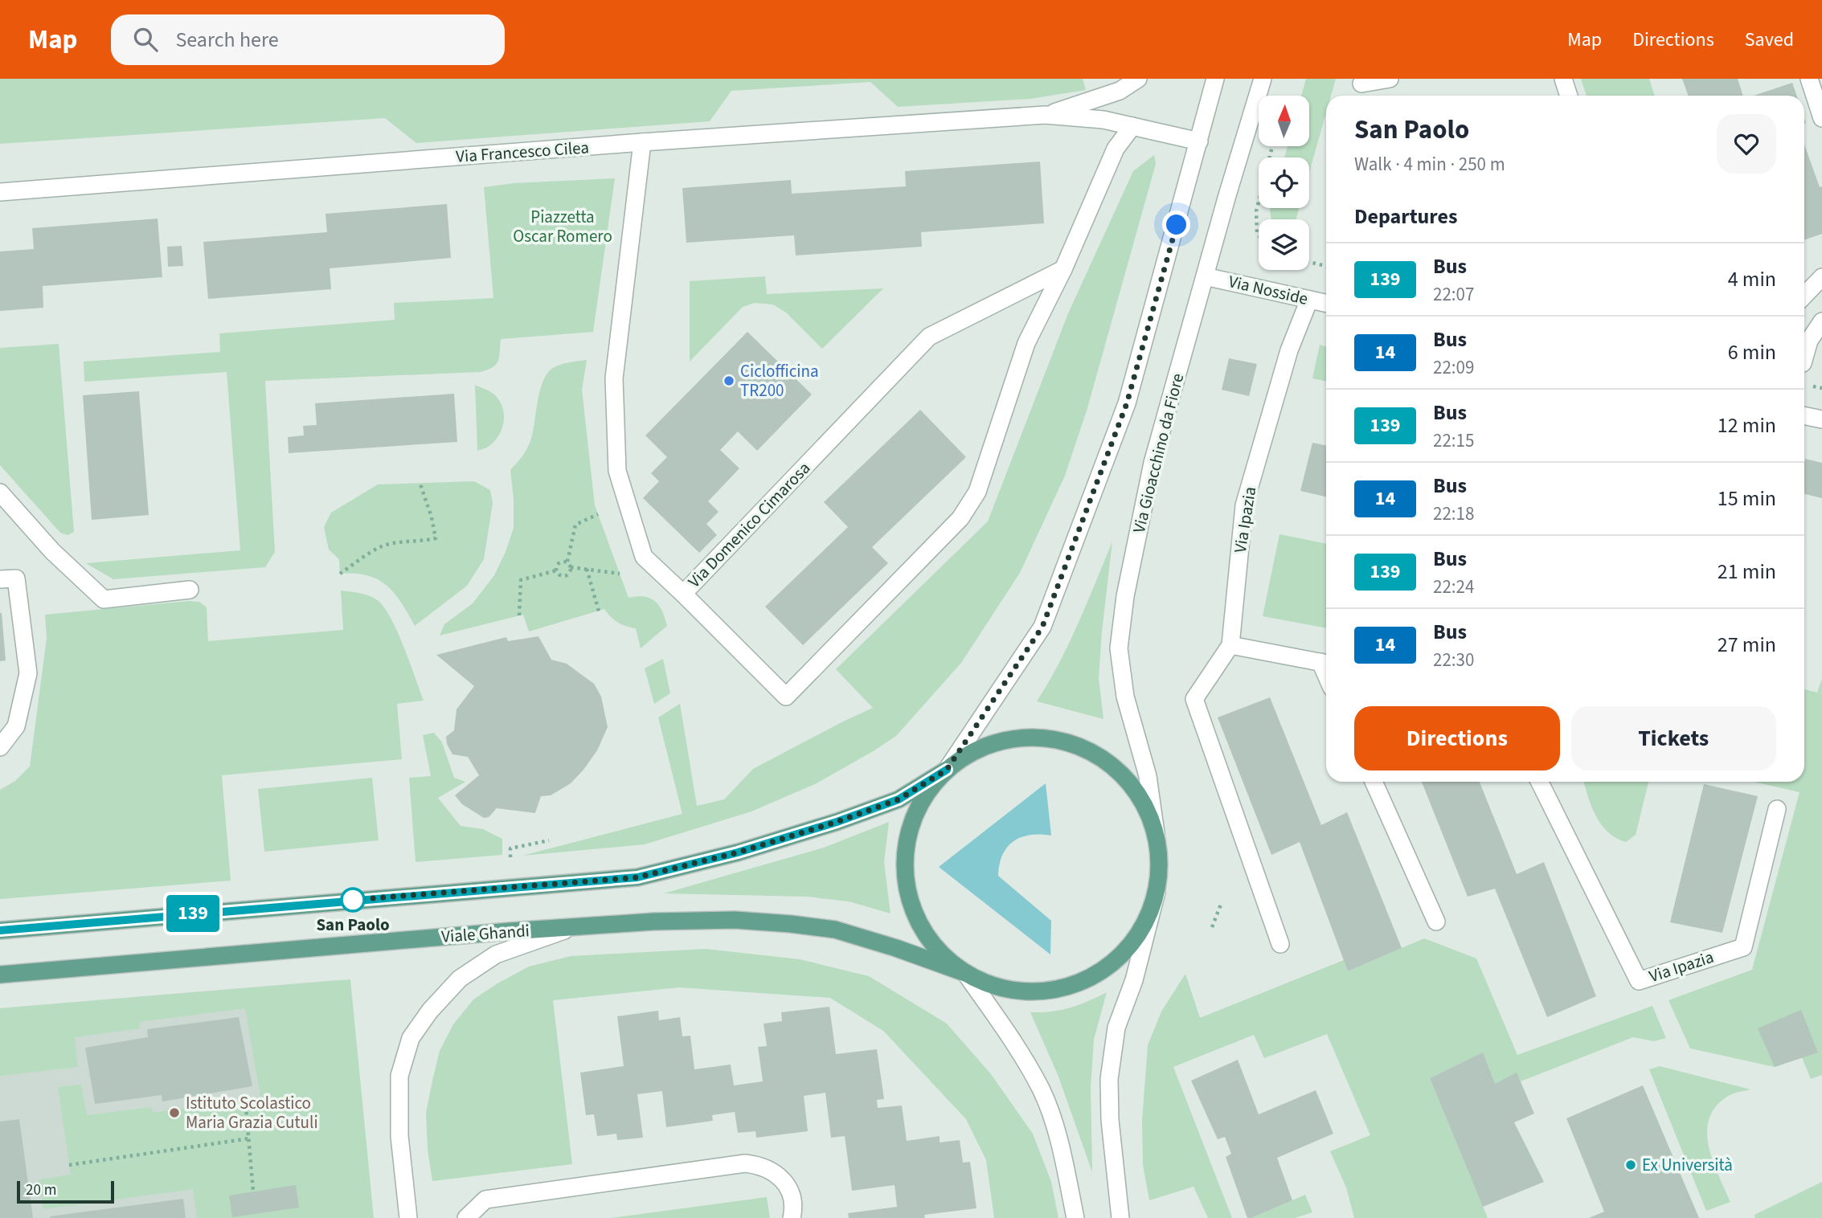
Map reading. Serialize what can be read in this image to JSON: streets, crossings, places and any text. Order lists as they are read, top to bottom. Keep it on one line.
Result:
{"streets":{"main road":["Viale Ghandi"],"street":["Via Francesco Cilea","Via Nosside","Via Gioacchino da Fiore","Via Ipazia","Via Domenico Cimarosa"]},"crossings":[["Via Francesco Cilea","Via Domenico Cimarosa"],["Via Nosside","Via Gioacchino da Fiore"],["Via Nosside","Via Ipazia"]],"parks":["Piazzetta Oscar Romero"],"places":["Ciclofficina TR200","San Paolo","Istituto Scolastico Maria Grazia Cutuli","Ex Università"],"lines":["bus line 139"],"scale_bar":"20 m","north":"top","page":{"header":"Map","search":"Search here","nav":["Map","Directions","Saved"],"on_map":"139","heading":[["San Paolo","Walk · 4 min · 250 m"],"Departures"],"list":[{"mark":"139","name":"Bus","note":"22:07","value":"4 min"},{"mark":"14","name":"Bus","note":"22:09","value":"6 min"},{"mark":"139","name":"Bus","note":"22:15","value":"12 min"},{"mark":"14","name":"Bus","note":"22:18","value":"15 min"},{"mark":"139","name":"Bus","note":"22:24","value":"21 min"},{"mark":"14","name":"Bus","note":"22:30","value":"27 min"}],"buttons":["Directions","Tickets"],"scale":"20 m"}}
